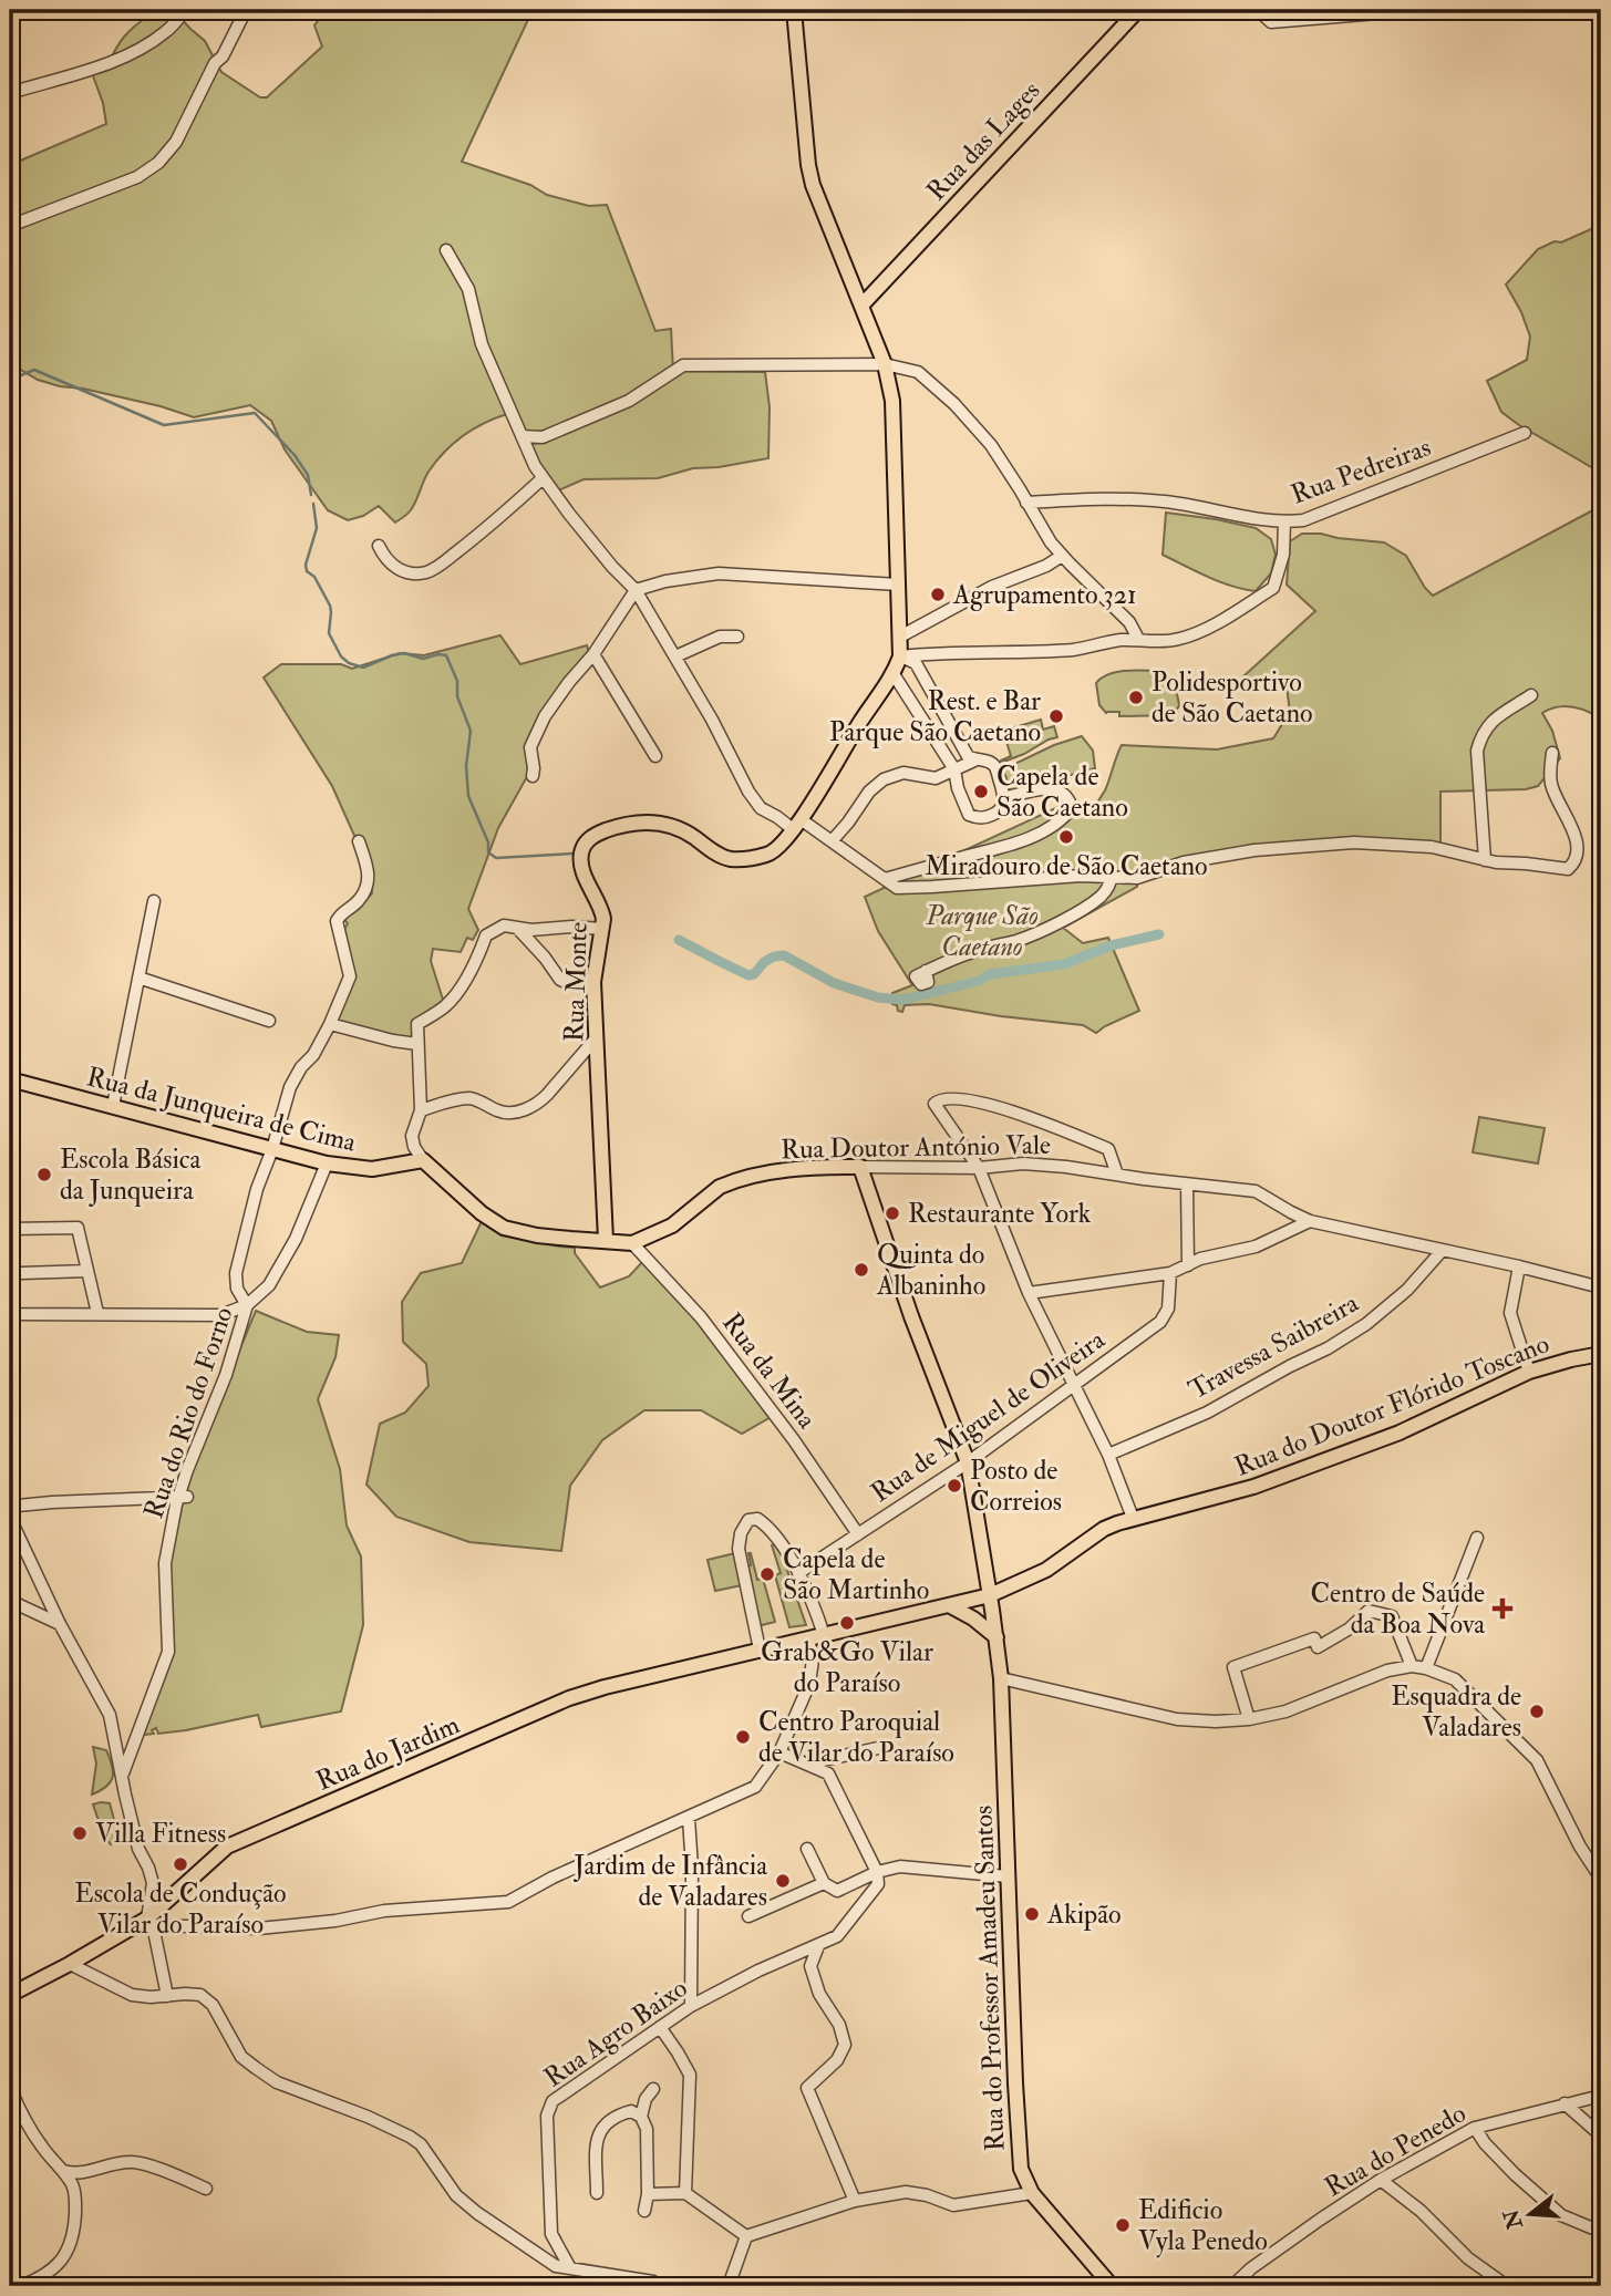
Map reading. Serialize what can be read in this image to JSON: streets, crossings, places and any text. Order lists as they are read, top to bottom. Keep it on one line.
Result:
{"streets":{"main road":["Rua das Lages","Rua Monte","Rua da Junqueira de Cima","Rua Doutor António Vale","Rua do Doutor Flórido Toscano","Rua do Jardim","Rua do Professor Amadeu Santos"],"street":["Rua Pedreiras","Travessa Saibreira","Rua da Mina","Rua do Rio do Forno","Rua de Miguel de Oliveira","Rua Agro Baixo","Rua do Penedo"]},"crossings":[["Rua da Junqueira de Cima","Rua do Rio do Forno"],["Rua Doutor António Vale","Travessa Saibreira"],["Rua Doutor António Vale","Rua da Mina"],["Rua Doutor António Vale","Rua do Professor Amadeu Santos"],["Rua da Mina","Rua de Miguel de Oliveira"],["Rua do Doutor Flórido Toscano","Rua do Jardim"],["Rua do Doutor Flórido Toscano","Rua do Professor Amadeu Santos"],["Rua de Miguel de Oliveira","Rua do Professor Amadeu Santos"]],"parks":["Parque São Caetano"],"places":{"other":["Agrupamento 321","Polidesportivo de São Caetano","Rest. e Bar Parque São Caetano","Capela de São Caetano","Miradouro de São Caetano","Escola Básica da Junqueira","Restaurante York","Quinta do Albaninho","Posto de Correios","Capela de São Martinho","Grab&Go Vilar do Paraíso","Esquadra de Valadares","Centro Paroquial de Vilar do Paraíso","Villa Fitness","Escola de Condução Vilar do Paraíso","Jardim de Infância de Valadares","Akipão","Edificio Vyla Penedo"],"health":["Centro de Saúde da Boa Nova"]},"north":"left"}
